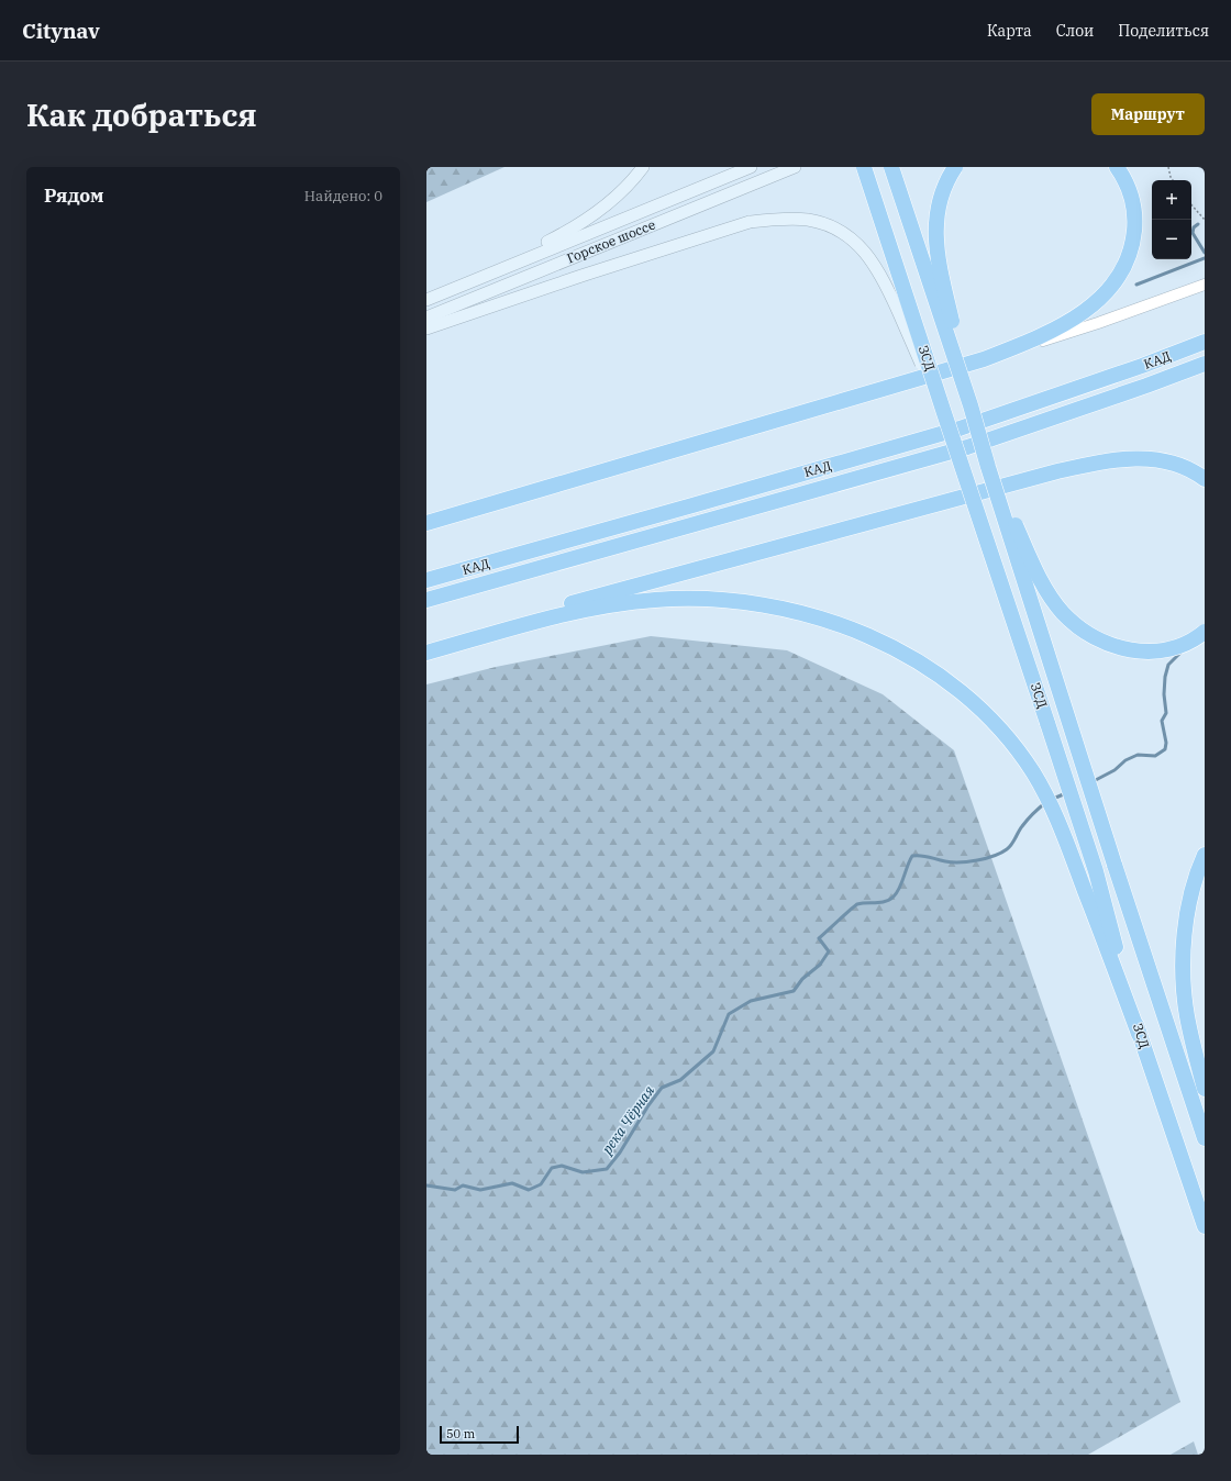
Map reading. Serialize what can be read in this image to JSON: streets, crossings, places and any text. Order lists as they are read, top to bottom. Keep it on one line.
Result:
{"streets":{"highway":["ЗСД","КАД"],"main road":["Горское шоссе"]},"water":["река Чёрная"],"scale_bar":"50 m","page":{"header":"Citynav","nav":["Карта","Слои","Поделиться"],"buttons":"Маршрут","title":"Как добраться","heading":["Рядом","Найдено: 0"],"map_buttons":["+","−"],"scale":"50 m"}}
